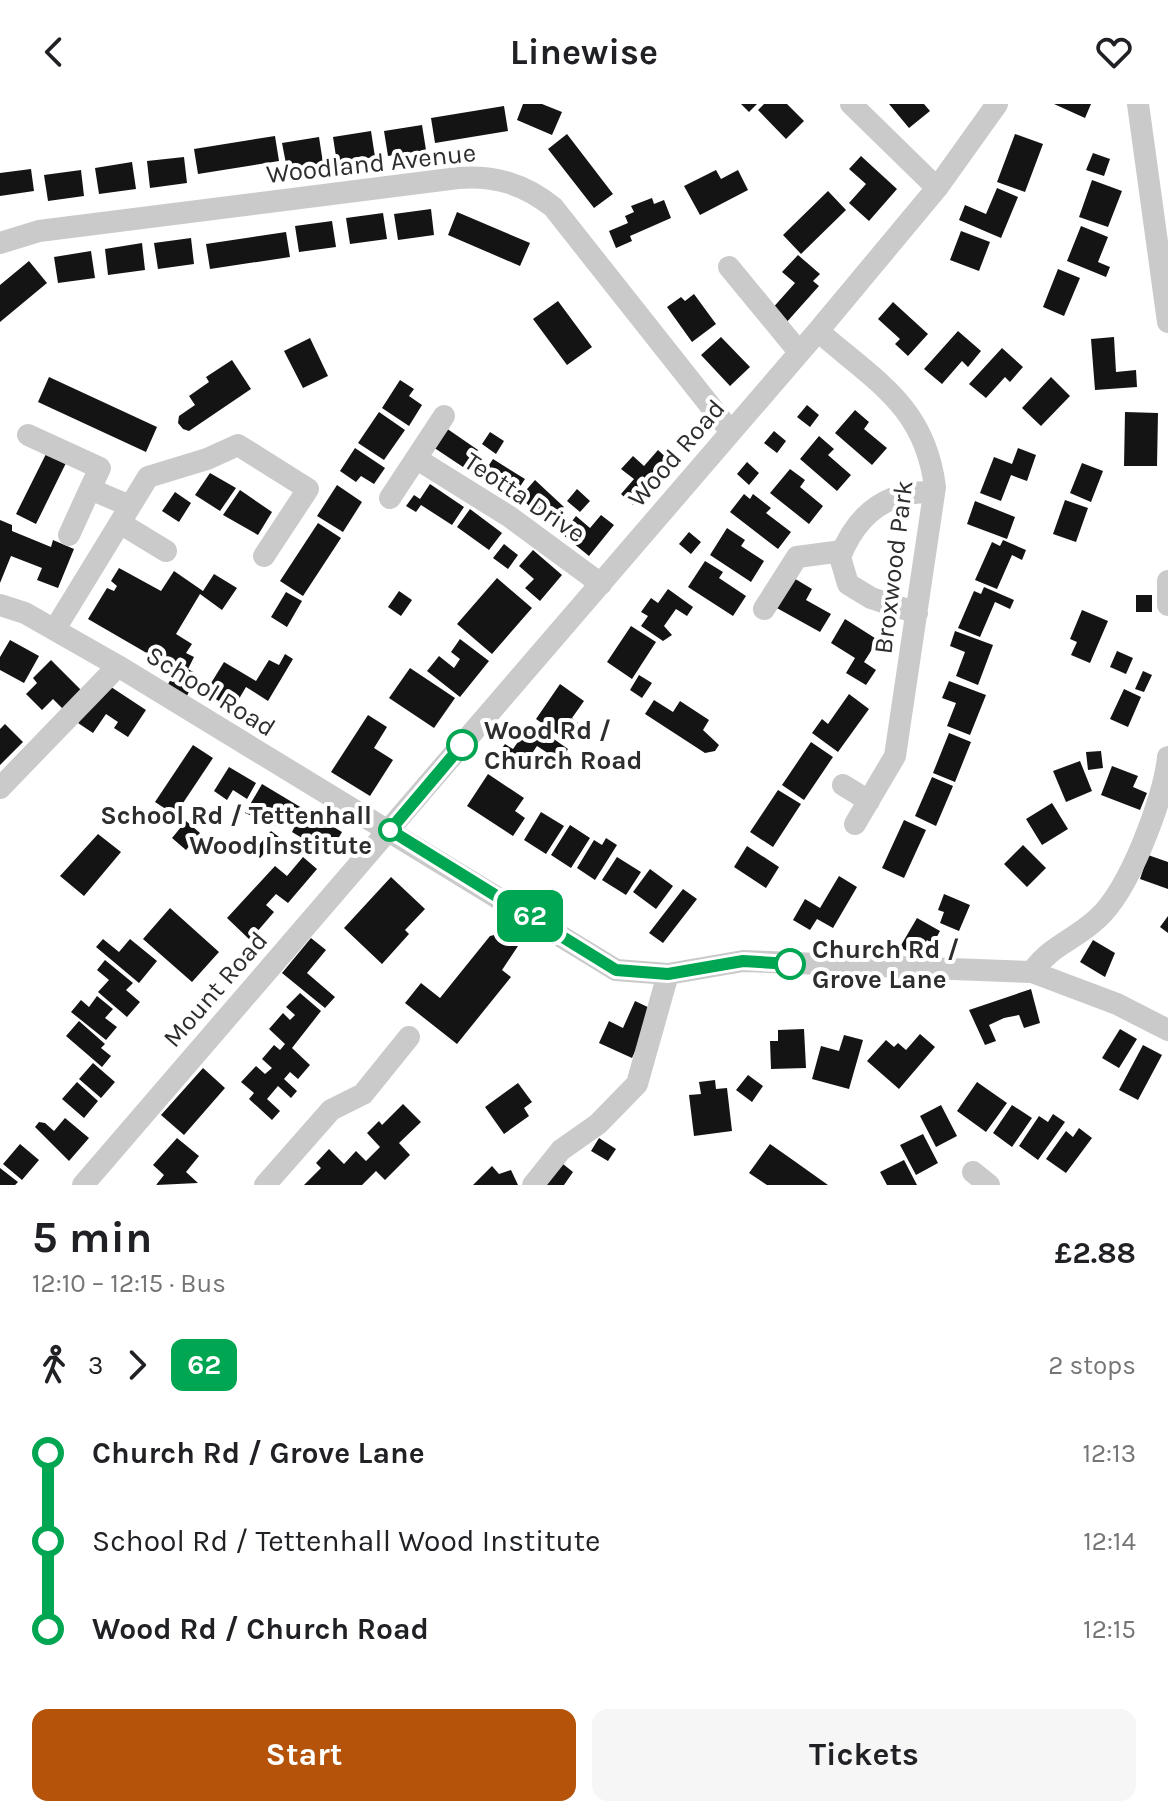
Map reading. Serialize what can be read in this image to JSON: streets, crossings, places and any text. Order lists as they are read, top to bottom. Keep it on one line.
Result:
{"streets":{"street":["Woodland Avenue","Wood Road","Teotta Drive","Broxwood Park","School Road","Mount Road"]},"crossings":[["Woodland Avenue","Wood Road"],["Wood Road","Teotta Drive"],["Wood Road","Broxwood Park"],["Wood Road","School Road"],["Wood Road","Mount Road"],["School Road","Mount Road"]],"places":["Wood Rd / Church Road","School Rd / Tettenhall Wood Institute","Church Rd / Grove Lane"],"lines":["bus line 62"],"page":{"header":"Linewise","on_map":"62","heading":["5 min","12:10 – 12:15 · Bus","£2.88"],"legs":["3","62","2 stops"],"list":[{"name":"Church Rd / Grove Lane","value":"12:13"},{"name":"School Rd / Tettenhall Wood Institute","value":"12:14"},{"name":"Wood Rd / Church Road","value":"12:15"}],"buttons":["Start","Tickets"]}}
